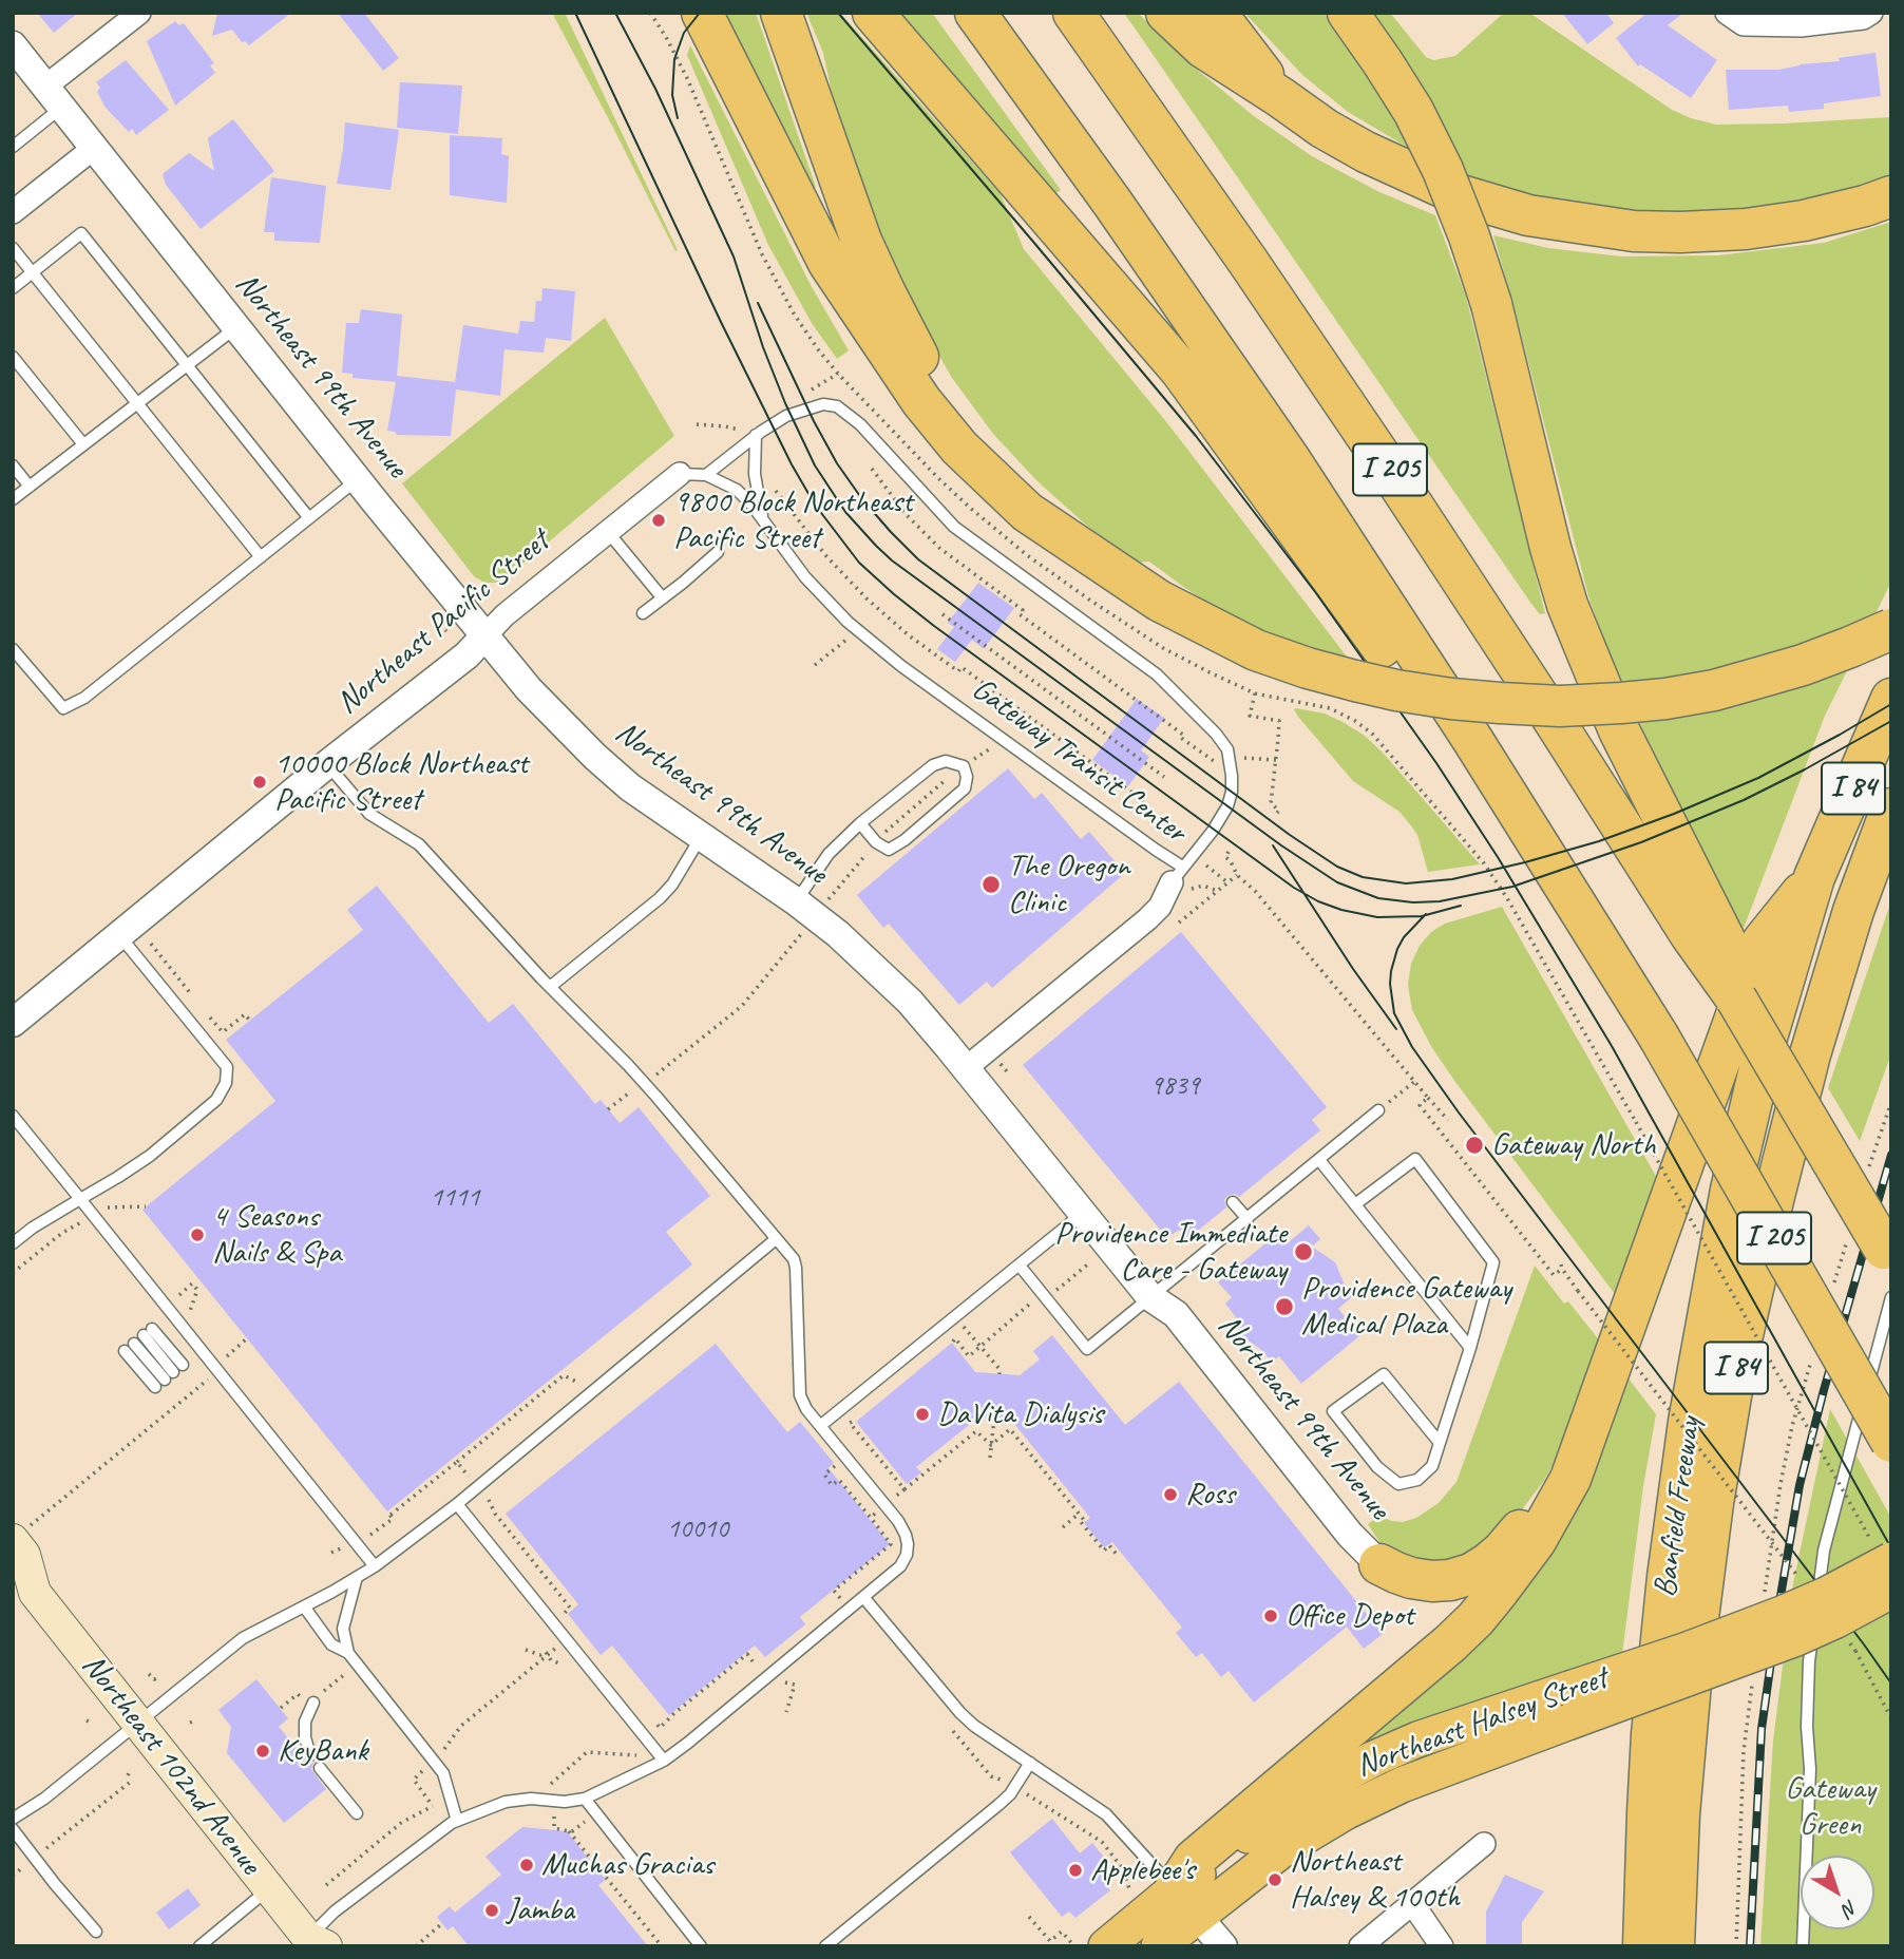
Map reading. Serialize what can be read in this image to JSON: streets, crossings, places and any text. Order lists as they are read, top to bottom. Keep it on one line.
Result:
{"streets":{"highway":["I 205","I 84","Banfield Freeway"],"main road":["Northeast Halsey Street","Northeast 102nd Avenue"],"street":["Northeast 99th Avenue","Northeast Pacific Street"],"lane":["Gateway Transit Center"]},"crossings":[["Northeast 99th Avenue","Northeast Pacific Street"],["Northeast Pacific Street","Gateway Transit Center"]],"parks":["Gateway Green"],"places":["9800 Block Northeast Pacific Street","10000 Block Northeast Pacific Street","The Oregon Clinic","Gateway North","4 Seasons Nails & Spa","Providence Immediate Care - Gateway","Providence Gateway Medical Plaza","DaVita Dialysis","Ross","Office Depot","KeyBank","Muchas Gracias","Applebee's","Northeast Halsey & 100th","Jamba"],"house_numbers":["9839","1111","10010"],"north":"bottom right"}
